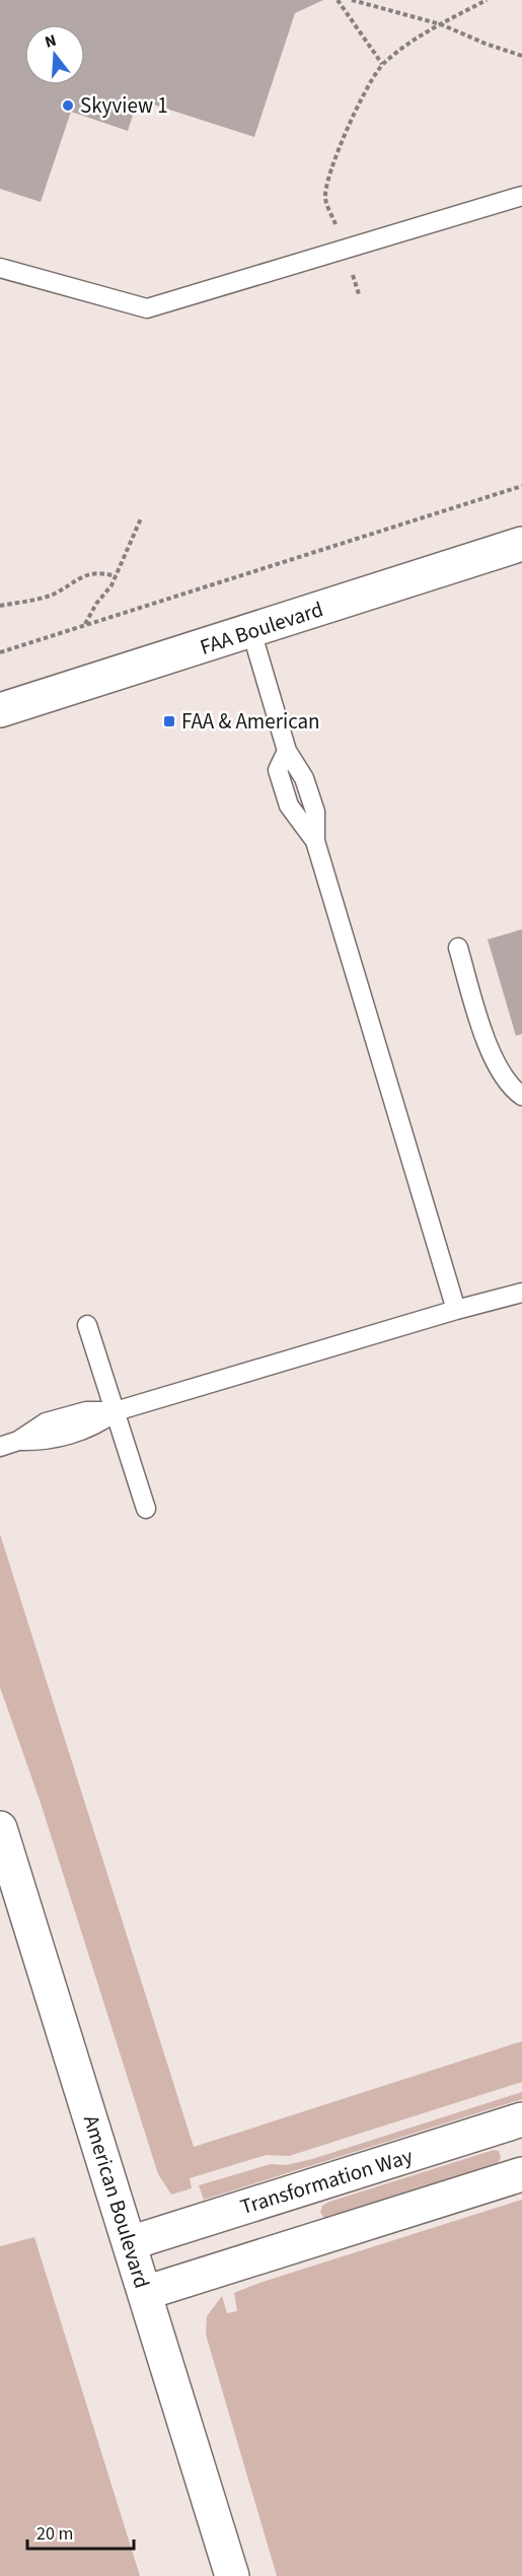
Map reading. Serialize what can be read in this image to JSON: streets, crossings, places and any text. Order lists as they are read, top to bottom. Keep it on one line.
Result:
{"streets":{"street":["FAA Boulevard","Transformation Way","American Boulevard"]},"crossings":[["Transformation Way","American Boulevard"]],"places":{"other":["Skyview 1"],"transit":["FAA & American"]},"scale_bar":"20 m","north":"top"}
